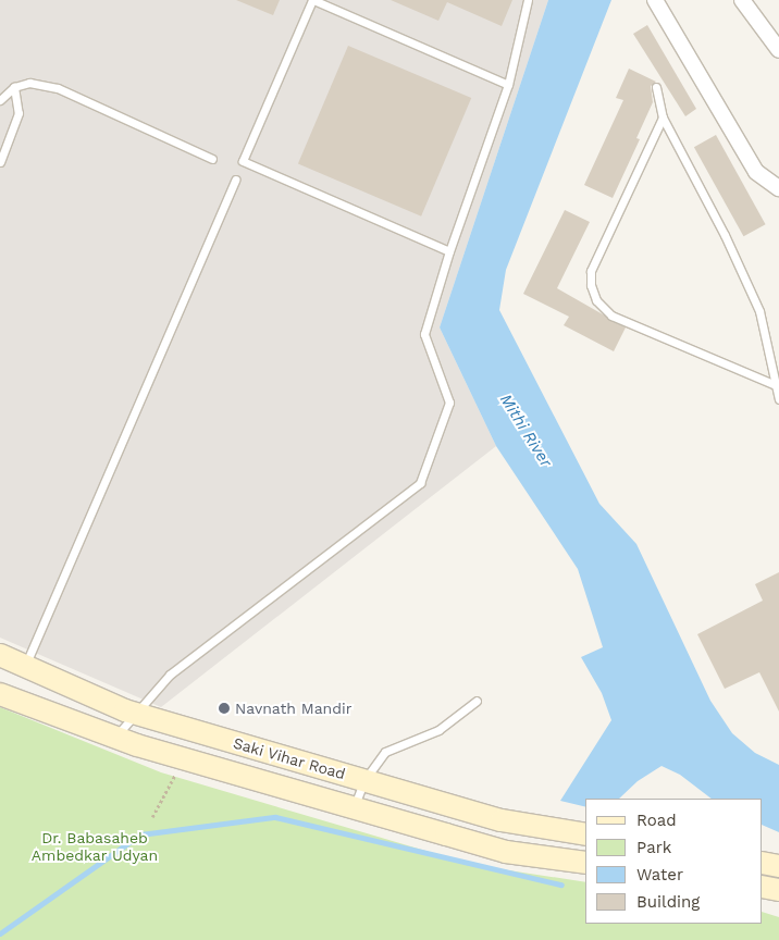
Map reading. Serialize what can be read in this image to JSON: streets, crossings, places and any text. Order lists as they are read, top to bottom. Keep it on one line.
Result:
{"streets":{"main road":["Saki Vihar Road"]},"water":["Mithi River"],"parks":["Dr. Babasaheb Ambedkar Udyan"],"places":["Navnath Mandir"],"legend":["Road","Park","Water","Building"]}
